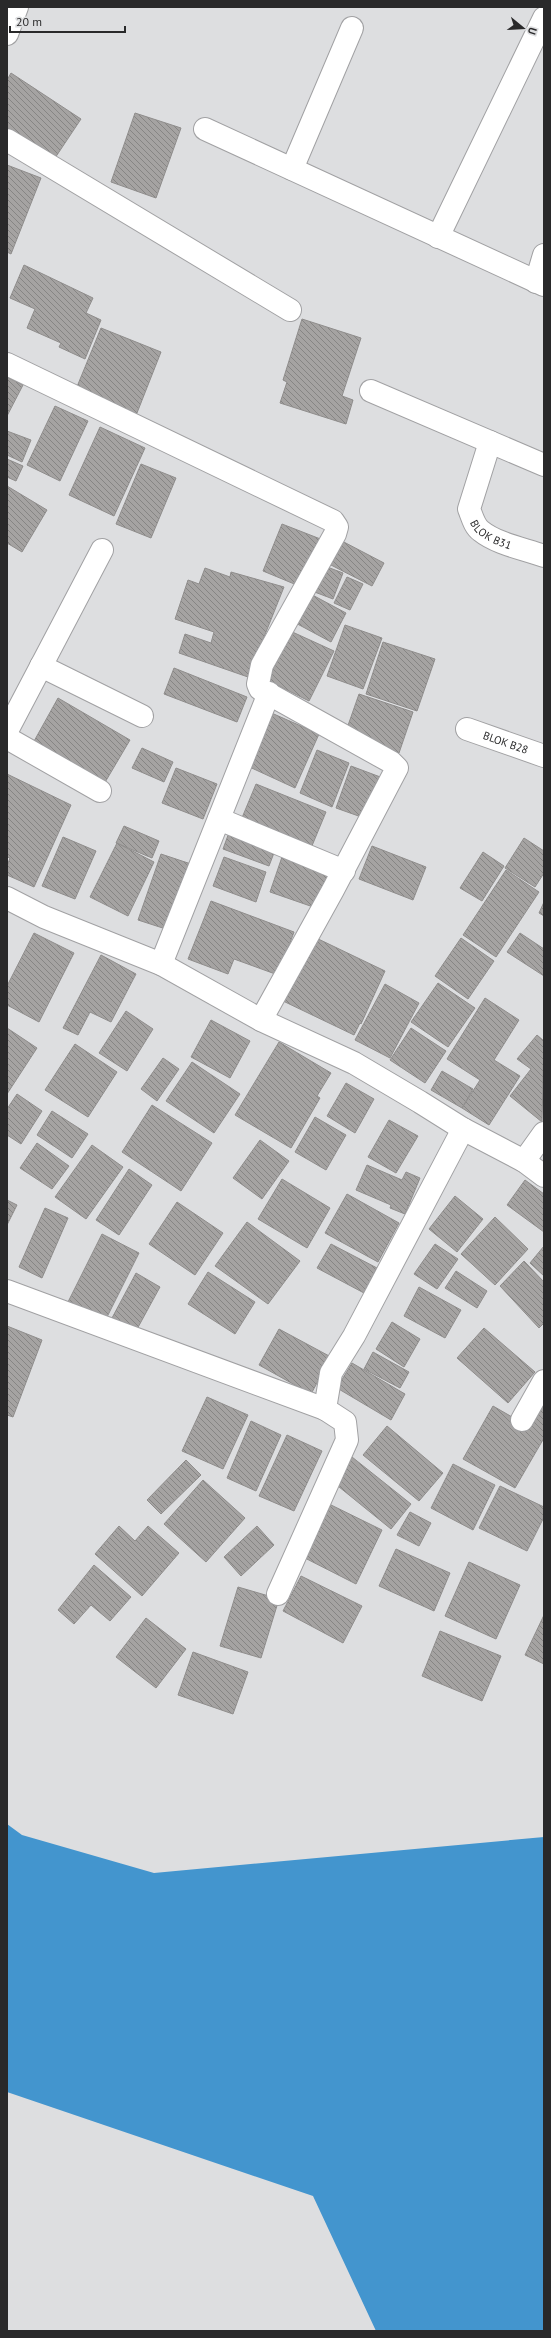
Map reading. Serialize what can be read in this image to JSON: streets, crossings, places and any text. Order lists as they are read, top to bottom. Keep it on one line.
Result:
{"streets":{"street":["BLOK B31","BLOK B28"]},"scale_bar":"20 m","north":"right"}
